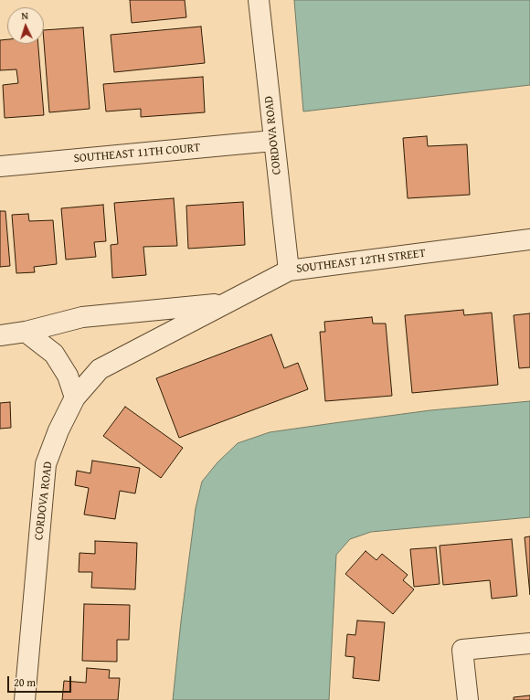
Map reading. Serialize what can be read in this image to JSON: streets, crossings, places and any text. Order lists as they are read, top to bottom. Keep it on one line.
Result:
{"streets":{"street":["CORDOVA ROAD","SOUTHEAST 11TH COURT","SOUTHEAST 12TH STREET"]},"crossings":[["CORDOVA ROAD","SOUTHEAST 11TH COURT"],["CORDOVA ROAD","SOUTHEAST 12TH STREET"]],"scale_bar":"20 m","north":"top"}
